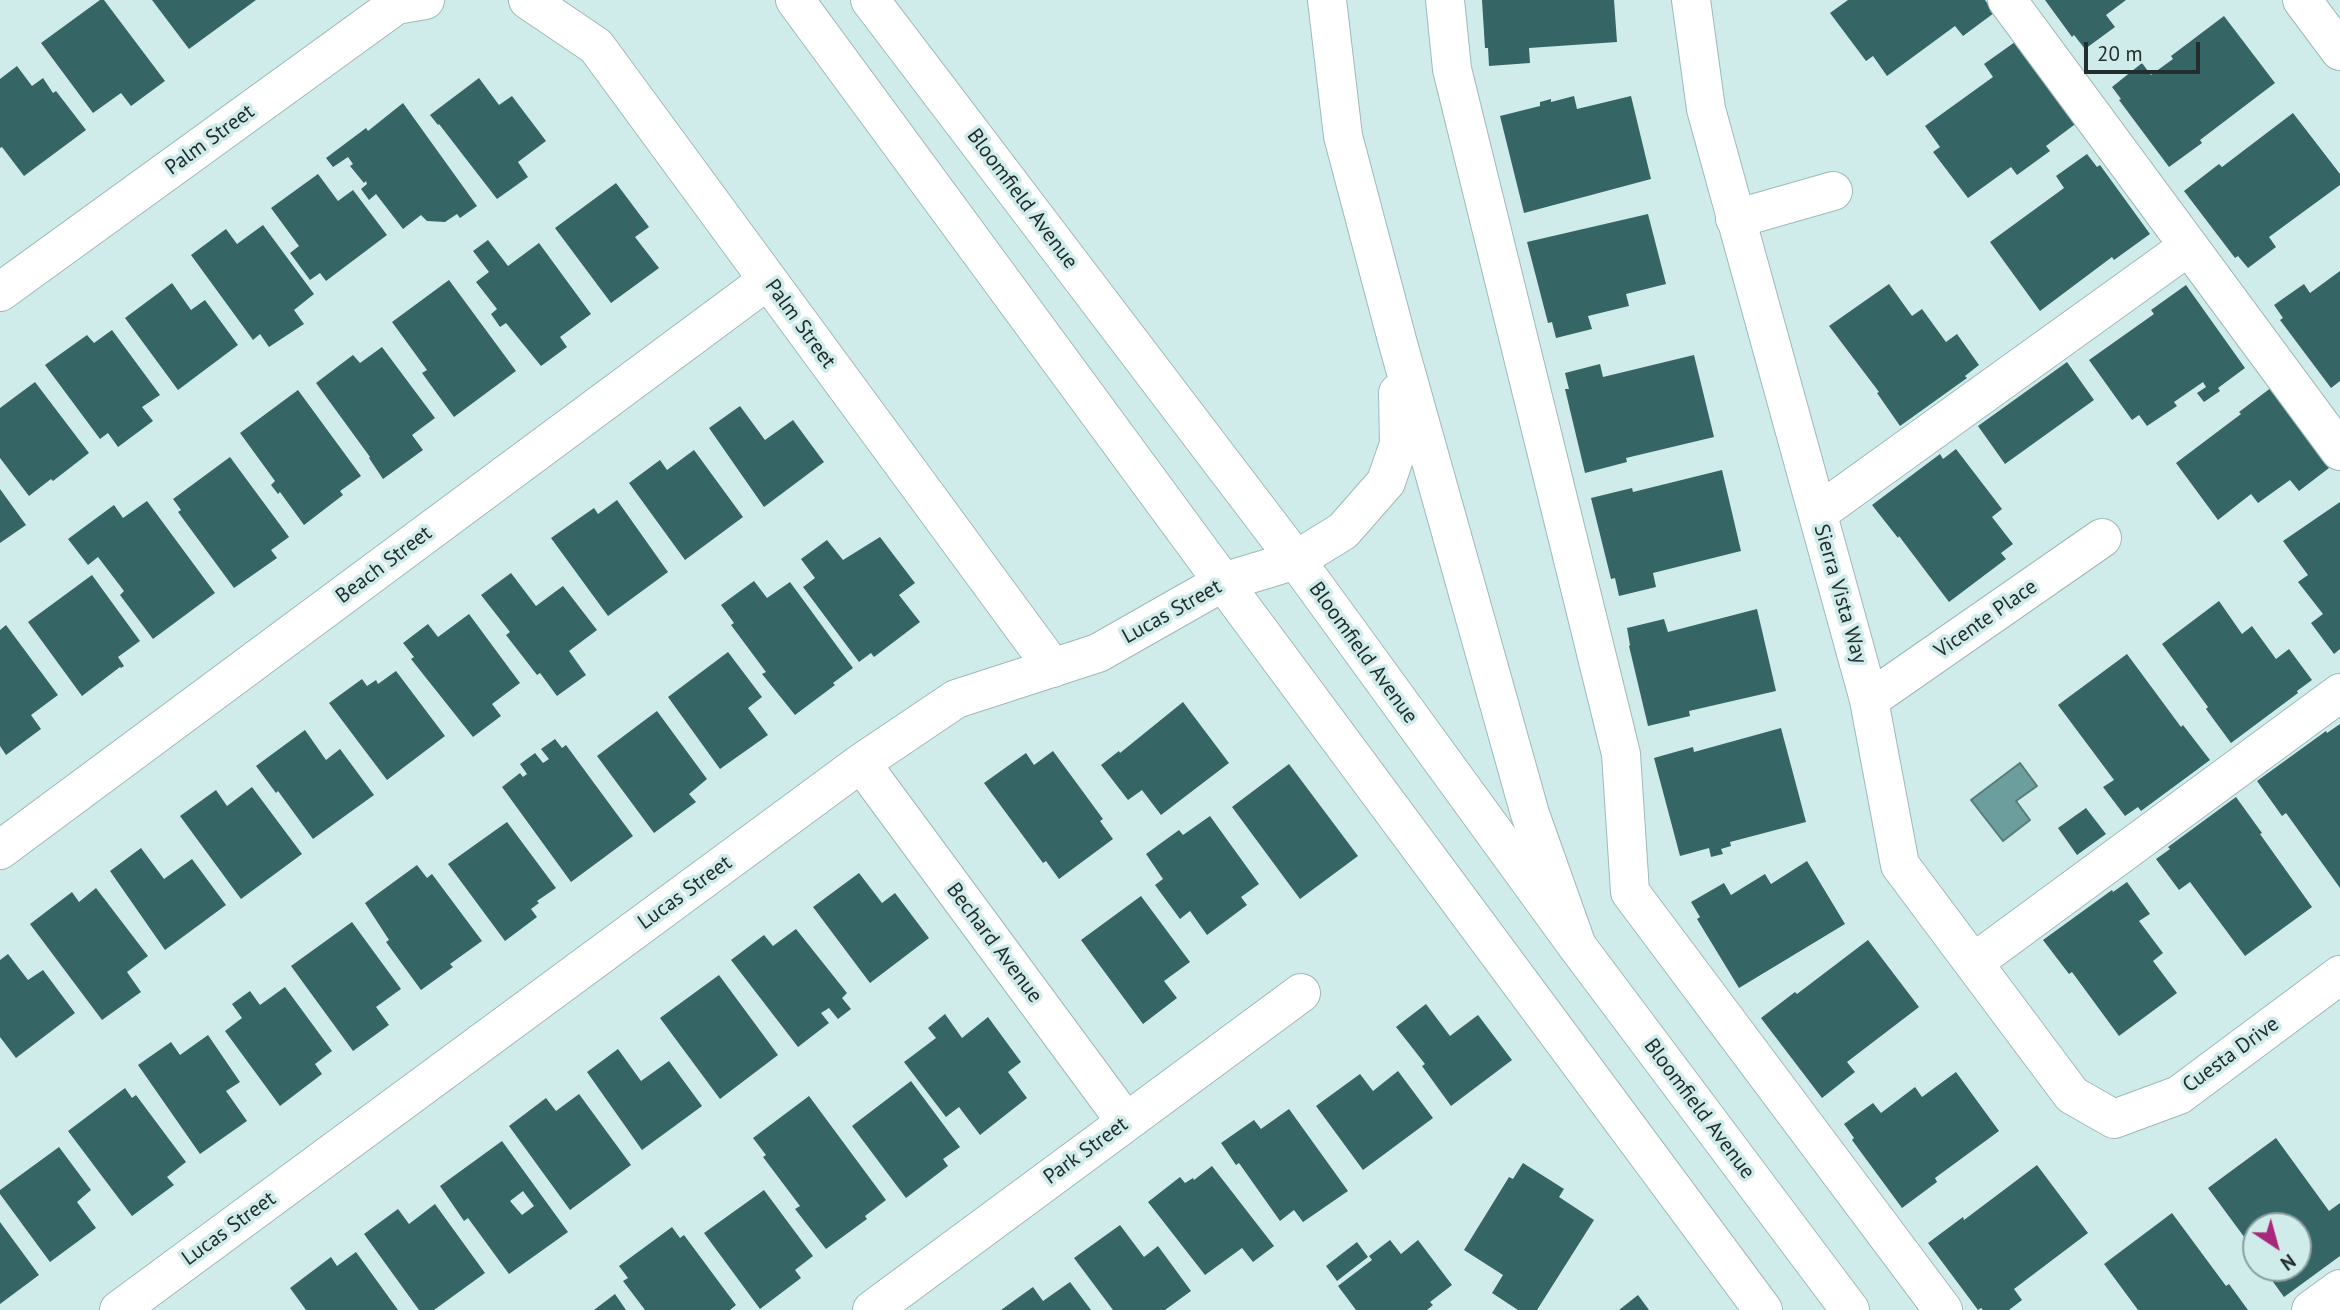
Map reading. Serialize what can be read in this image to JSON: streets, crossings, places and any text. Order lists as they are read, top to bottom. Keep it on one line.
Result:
{"streets":{"main road":["Palm Street","Bloomfield Avenue","Beach Street","Sierra Vista Way","Lucas Street","Vicente Place","Bechard Avenue","Cuesta Drive","Park Street"]},"crossings":[["Palm Street","Beach Street"],["Palm Street","Lucas Street"],["Bloomfield Avenue","Lucas Street"],["Sierra Vista Way","Vicente Place"],["Sierra Vista Way","Cuesta Drive"],["Lucas Street","Bechard Avenue"],["Bechard Avenue","Park Street"]],"scale_bar":"20 m","north":"bottom right"}
